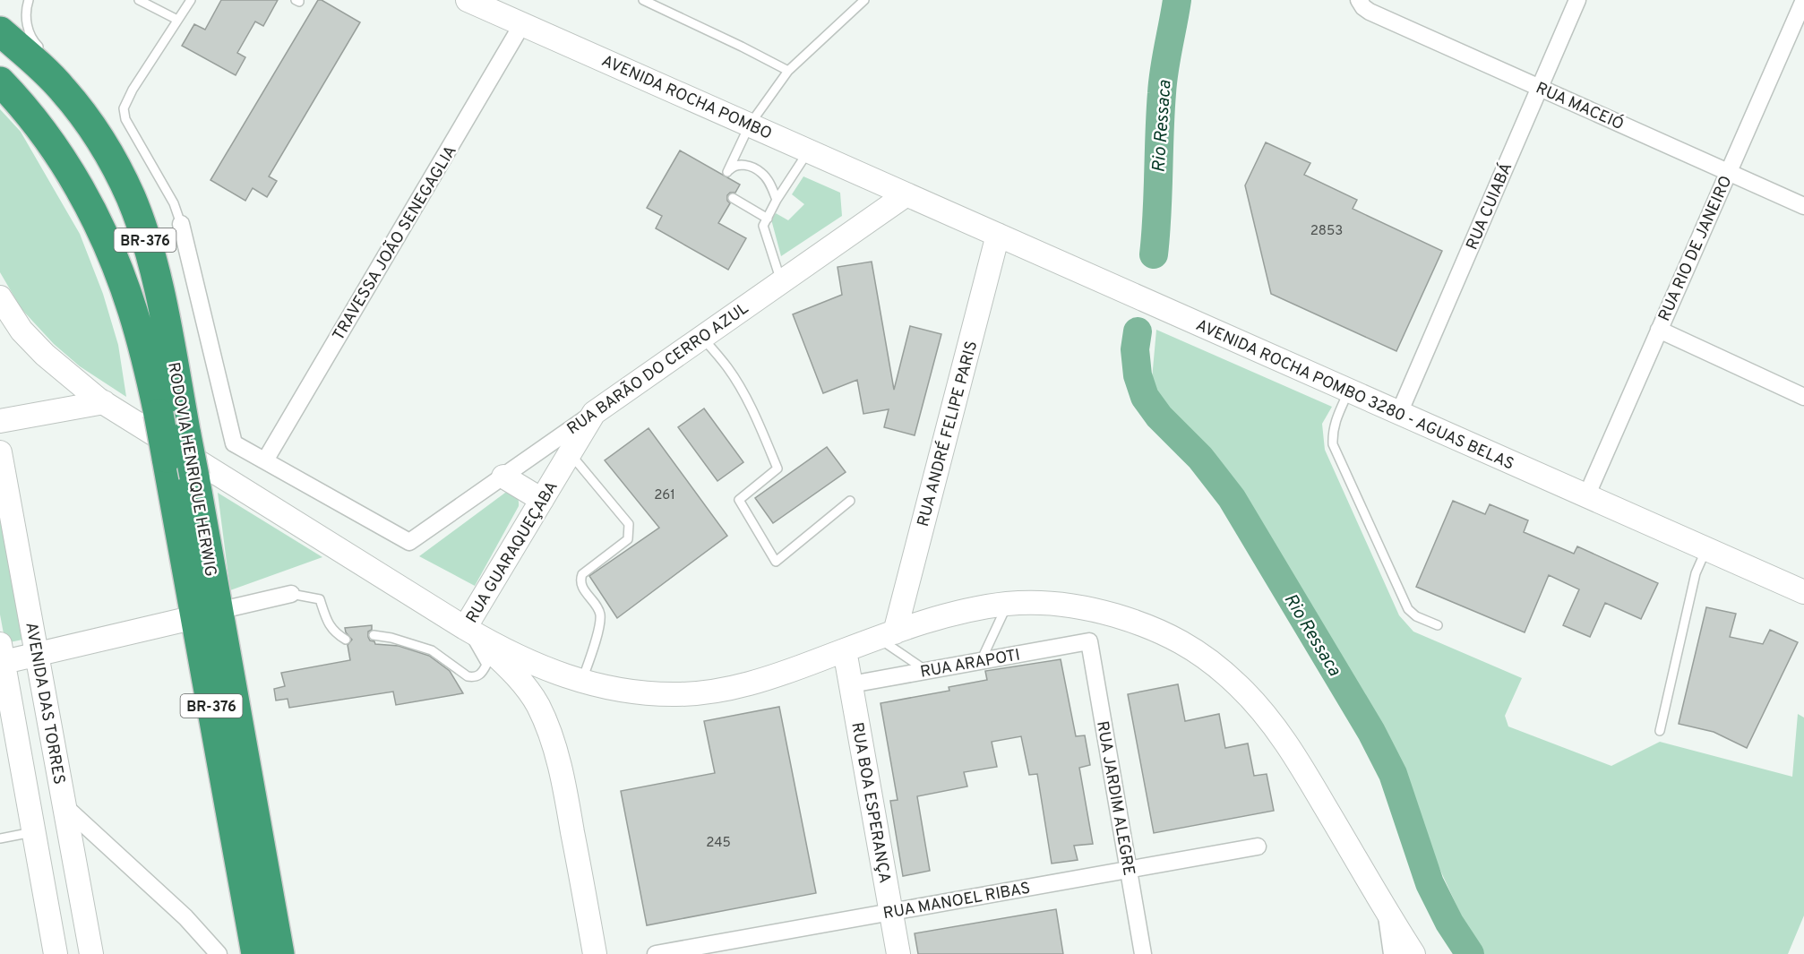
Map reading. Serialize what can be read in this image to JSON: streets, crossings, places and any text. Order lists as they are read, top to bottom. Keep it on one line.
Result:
{"streets":{"highway":["BR-376","RODOVIA HENRIQUE HERWIG"],"main road":["AVENIDA ROCHA POMBO","RUA BARÃO DO CERRO AZUL","AVENIDA ROCHA POMBO 3280 - AGUAS BELAS","RUA ANDRÉ FELIPE PARIS","RUA GUARAQUEÇABA","AVENIDA DAS TORRES","RUA BOA ESPERANÇA"],"street":["RUA MACEIÓ","RUA CUIABÁ","TRAVESSA JOÃO SENEGAGLIA","RUA RIO DE JANEIRO","RUA ARAPOTI","RUA JARDIM ALEGRE","RUA MANOEL RIBAS"]},"crossings":[["AVENIDA ROCHA POMBO","TRAVESSA JOÃO SENEGAGLIA"],["AVENIDA ROCHA POMBO","RUA BARÃO DO CERRO AZUL"],["AVENIDA ROCHA POMBO","AVENIDA ROCHA POMBO 3280 - AGUAS BELAS"],["RUA MACEIÓ","RUA CUIABÁ"],["RUA MACEIÓ","RUA RIO DE JANEIRO"],["RUA CUIABÁ","AVENIDA ROCHA POMBO 3280 - AGUAS BELAS"],["TRAVESSA JOÃO SENEGAGLIA","RUA BARÃO DO CERRO AZUL"],["RUA RIO DE JANEIRO","AVENIDA ROCHA POMBO 3280 - AGUAS BELAS"],["RUA BARÃO DO CERRO AZUL","AVENIDA ROCHA POMBO 3280 - AGUAS BELAS"],["RUA BARÃO DO CERRO AZUL","RUA GUARAQUEÇABA"],["AVENIDA ROCHA POMBO 3280 - AGUAS BELAS","RUA ANDRÉ FELIPE PARIS"],["RUA ARAPOTI","RUA JARDIM ALEGRE"],["RUA ARAPOTI","RUA BOA ESPERANÇA"],["RUA JARDIM ALEGRE","RUA MANOEL RIBAS"],["RUA BOA ESPERANÇA","RUA MANOEL RIBAS"]],"water":["Rio Ressaca"],"house_numbers":["2853","261","245"]}
